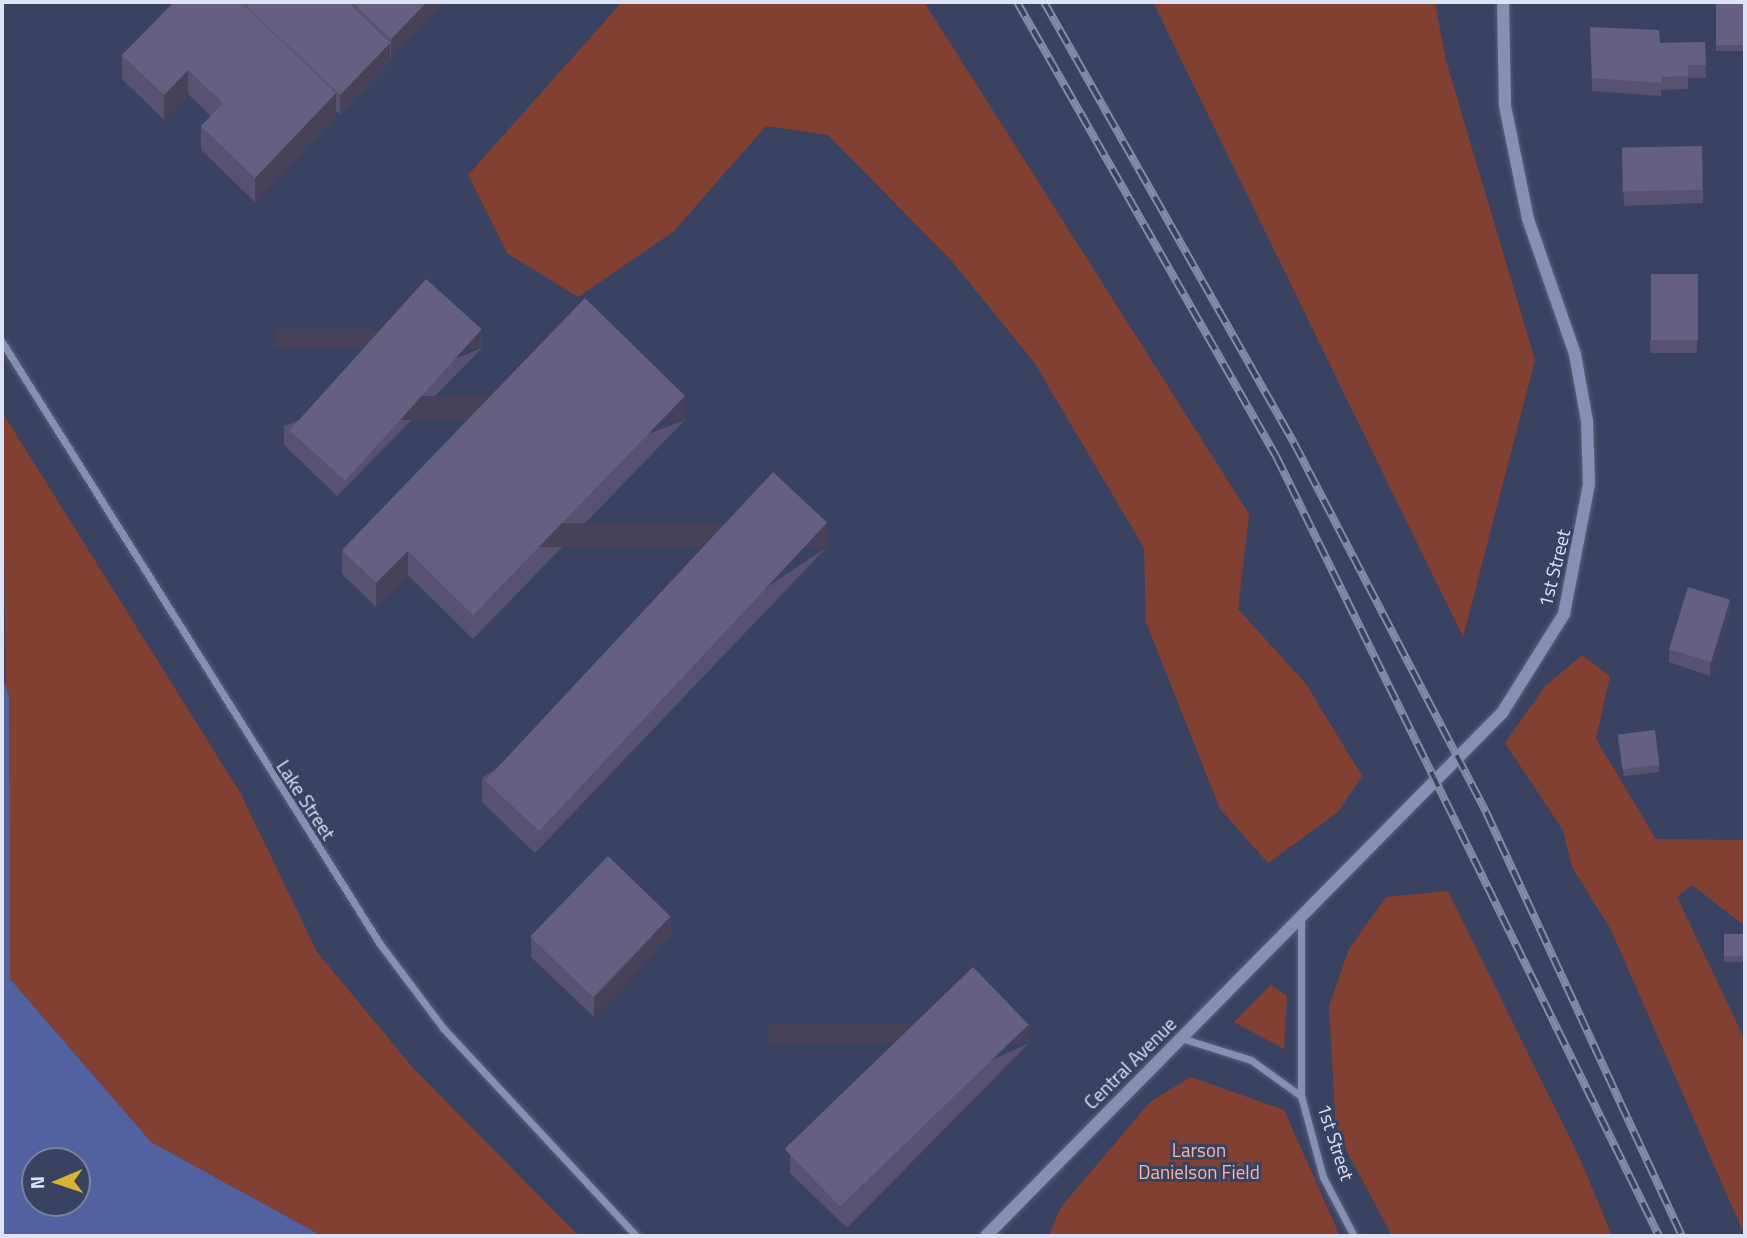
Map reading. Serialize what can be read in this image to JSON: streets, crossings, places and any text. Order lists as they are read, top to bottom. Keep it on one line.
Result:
{"streets":{"street":["1st Street","Lake Street","Central Avenue"]},"crossings":[["1st Street","Central Avenue"]],"parks":["Larson Danielson Field"],"north":"left"}
